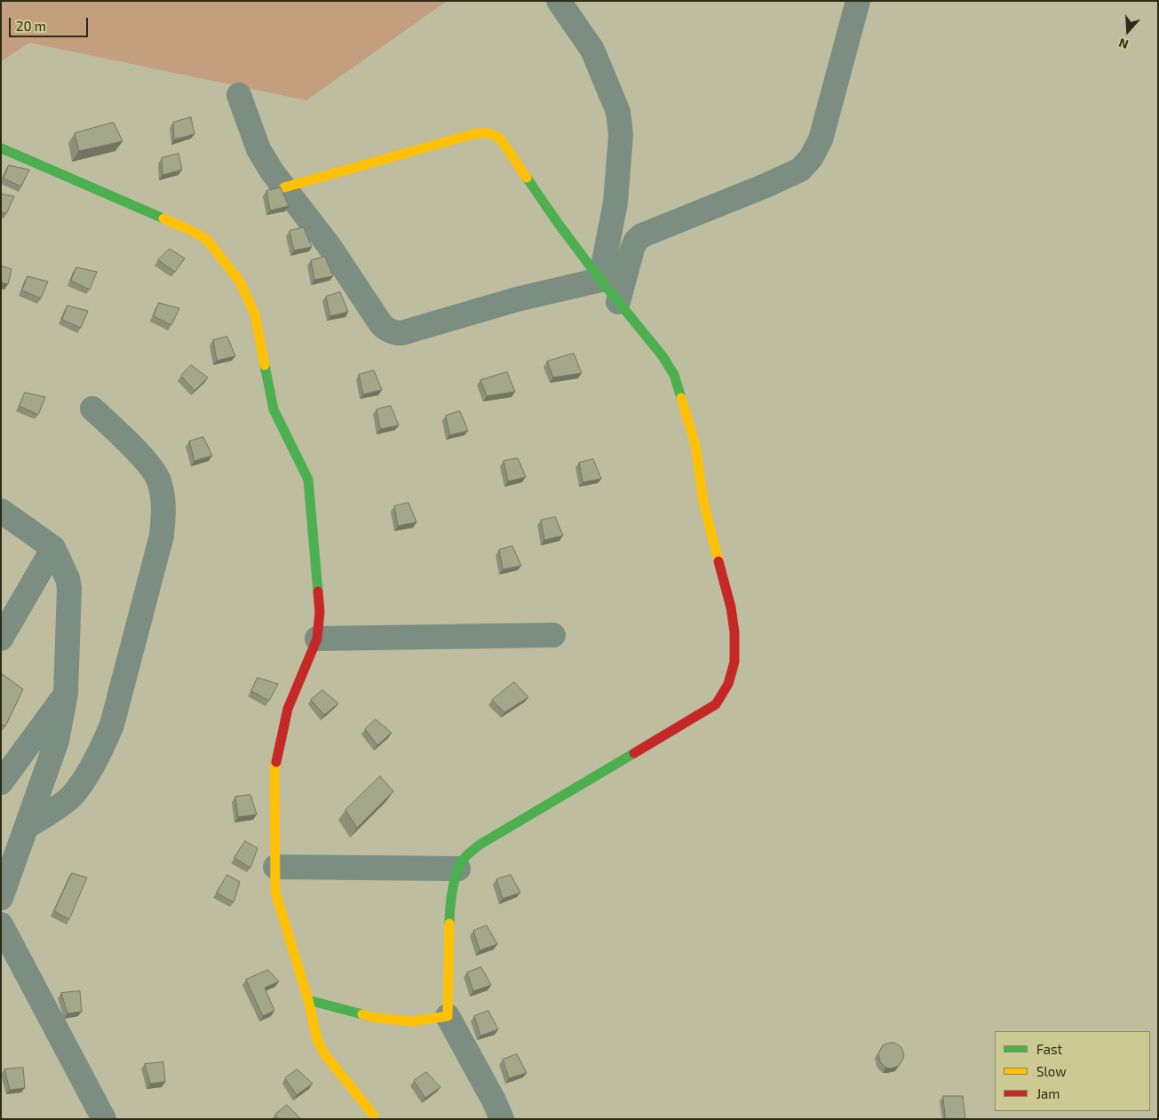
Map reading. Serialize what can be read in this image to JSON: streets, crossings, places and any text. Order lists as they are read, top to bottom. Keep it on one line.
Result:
{"legend":["Fast","Slow","Jam"],"scale_bar":"20 m","north":"bottom"}
